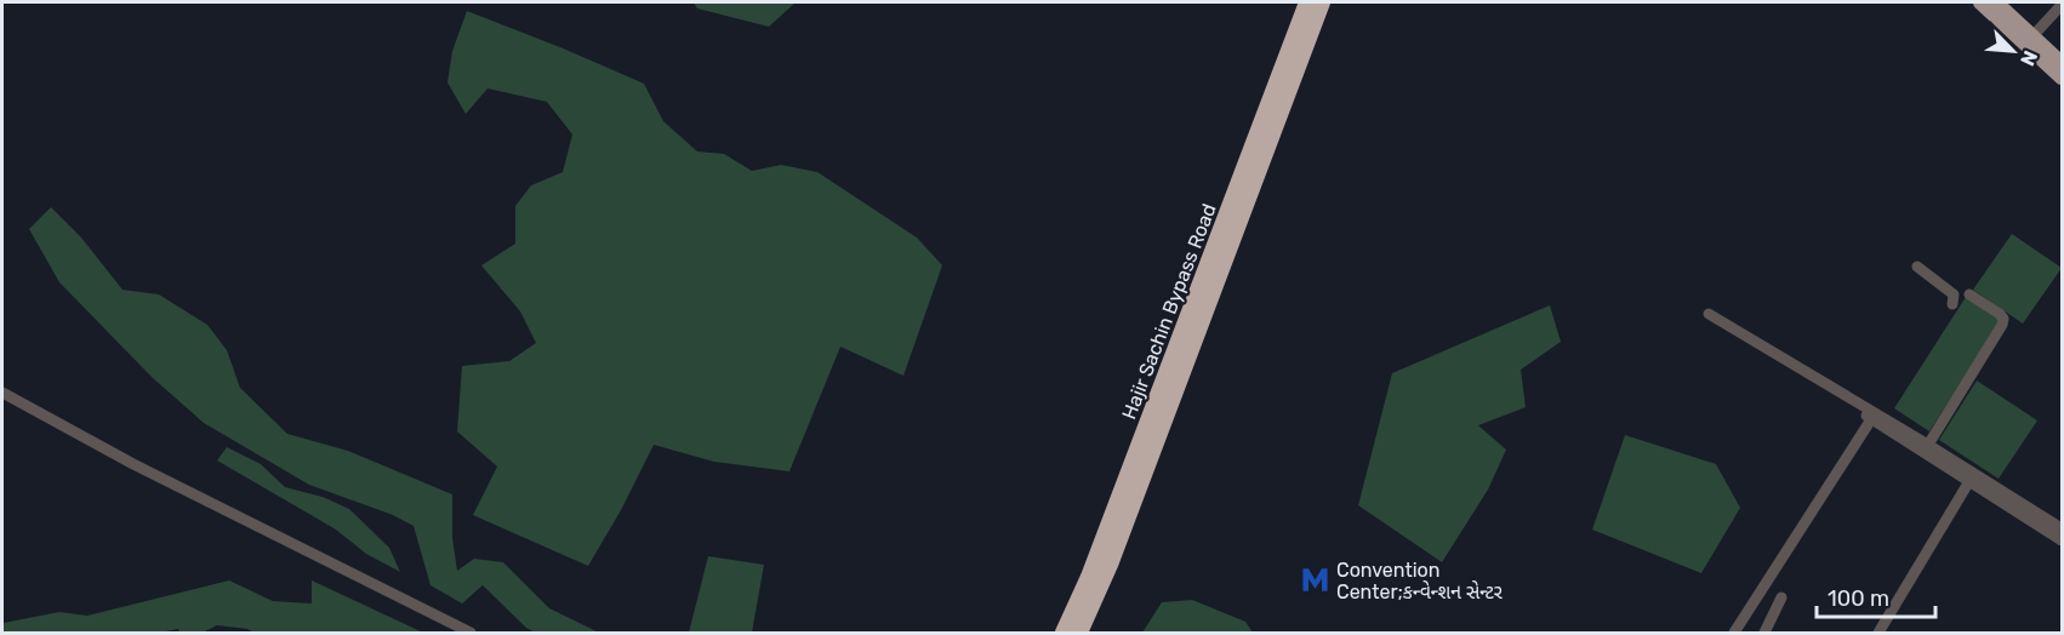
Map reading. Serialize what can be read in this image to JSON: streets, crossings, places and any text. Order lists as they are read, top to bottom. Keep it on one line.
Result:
{"streets":{"highway":["Hajir Sachin Bypass Road"]},"places":{"metro station":["Convention Center;કન્વેન્શન સેન્ટર"]},"scale_bar":"100 m","north":"bottom right"}
